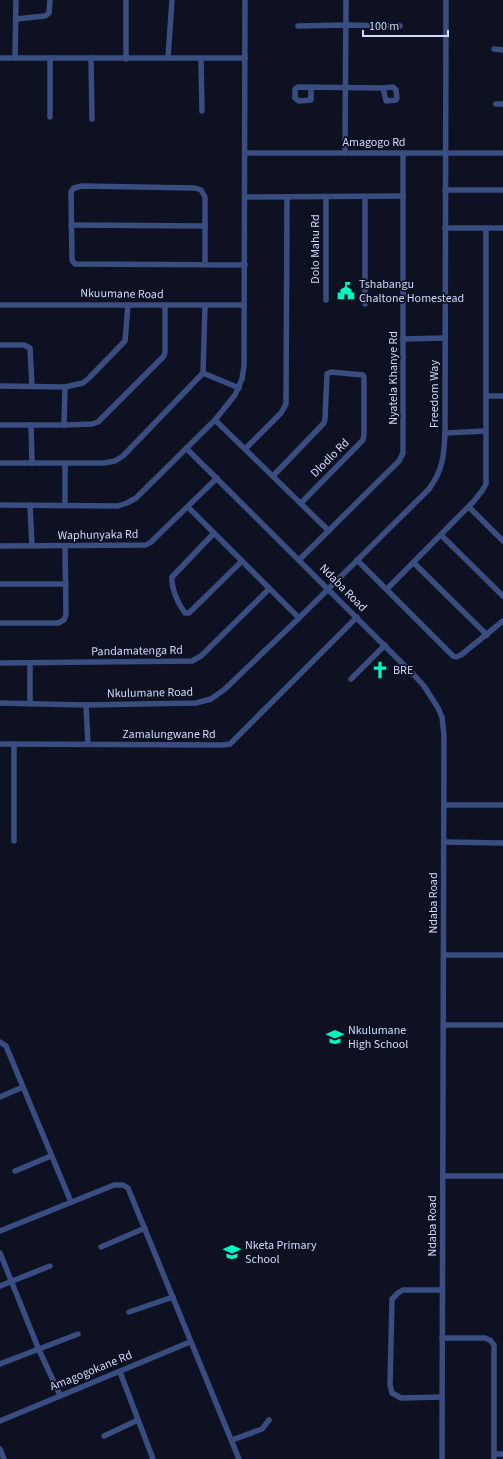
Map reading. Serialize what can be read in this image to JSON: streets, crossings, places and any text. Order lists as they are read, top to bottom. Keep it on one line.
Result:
{"streets":{"street":["Amagogo Rd","Dolo Mahu Rd","Nkuumane Road","Nyatela Khanye Rd","Freedom Way","Dlodlo Rd","Waphunyaka Rd","Ndaba Road","Pandamatenga Rd","Nkulumane Road","Zamalungwane Rd","Amagogokane Rd"]},"crossings":[["Amagogo Rd","Nyatela Khanye Rd"],["Amagogo Rd","Freedom Way"],["Nyatela Khanye Rd","Ndaba Road"],["Freedom Way","Ndaba Road"],["Freedom Way","Nkulumane Road"],["Waphunyaka Rd","Ndaba Road"],["Ndaba Road","Nkulumane Road"],["Ndaba Road","Zamalungwane Rd"]],"places":{"public building":["Tshabangu Chaltone Homestead"],"church":["BRE"],"school or university":["Nkulumane High School","Nketa Primary School"]},"scale_bar":"100 m"}
